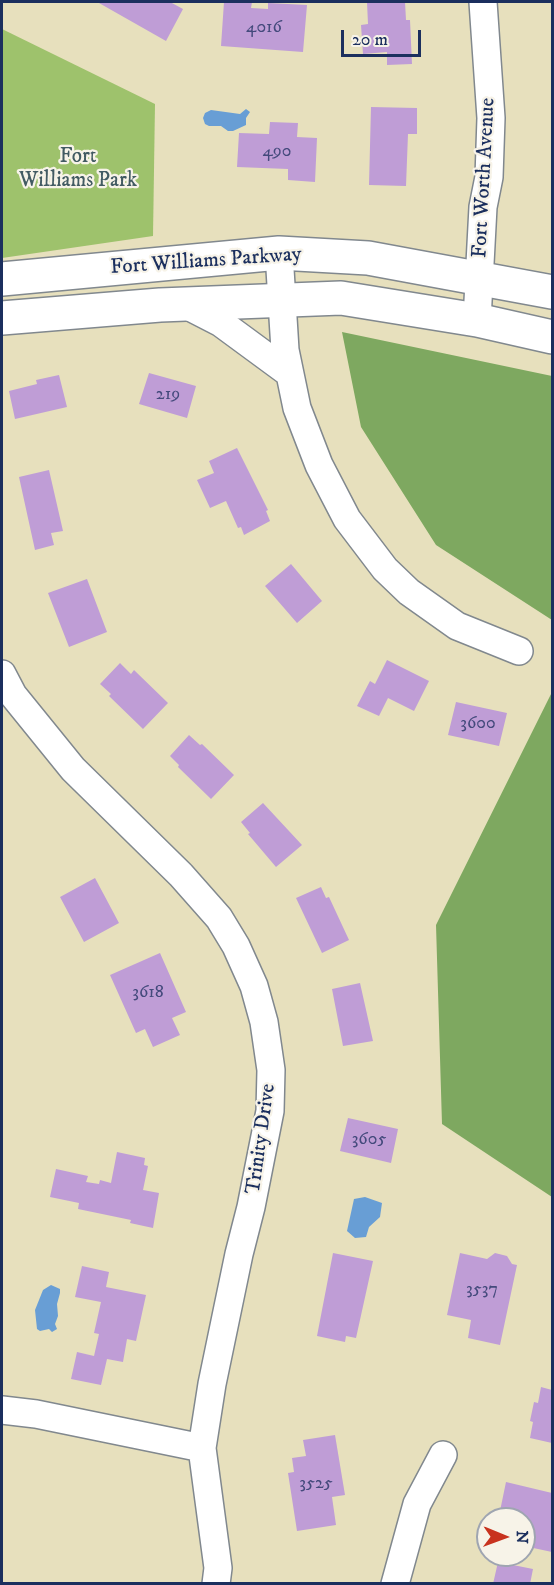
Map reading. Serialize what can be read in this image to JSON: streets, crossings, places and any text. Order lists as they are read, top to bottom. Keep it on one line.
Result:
{"streets":{"street":["Fort Worth Avenue","Fort Williams Parkway","Trinity Drive"]},"crossings":[["Fort Worth Avenue","Fort Williams Parkway"]],"parks":["Fort Williams Park"],"house_numbers":["4016","490","219","3600","3618","3605","3537","3525"],"scale_bar":"20 m","north":"right"}
